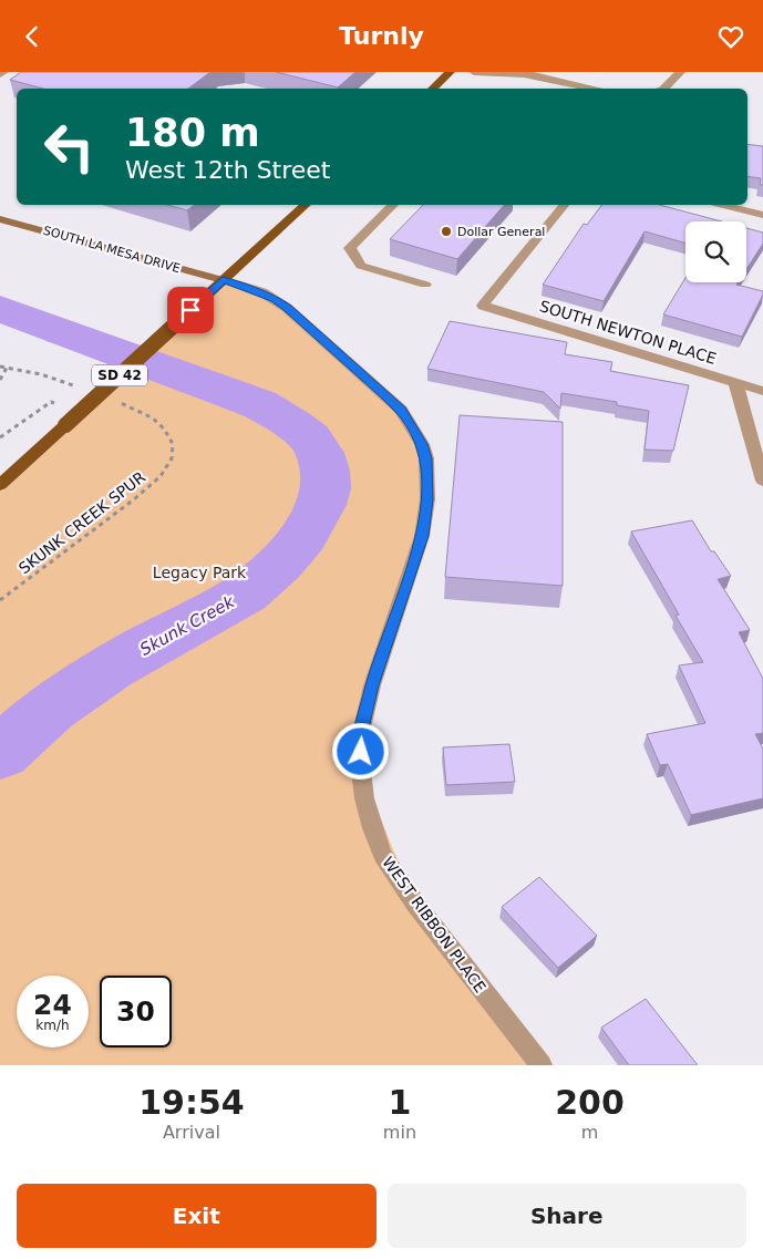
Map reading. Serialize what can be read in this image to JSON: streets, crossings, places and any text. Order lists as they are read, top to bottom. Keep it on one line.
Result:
{"streets":{"main road":["SD 42"],"street":["SOUTH LA MESA DRIVE","SOUTH NEWTON PLACE","WEST RIBBON PLACE"],"path":["SKUNK CREEK SPUR"]},"crossings":[["SOUTH LA MESA DRIVE","SD 42"],["SOUTH LA MESA DRIVE","WEST RIBBON PLACE"],["SD 42","WEST RIBBON PLACE"]],"water":["Skunk Creek"],"parks":["Legacy Park"],"places":["Dollar General"],"page":{"header":"Turnly","turn":["180 m","West 12th Street"],"speed":"24 km/h","limit":"30","eta":["19:54","Arrival","1","min","200","m"],"buttons":["Exit","Share"]}}
